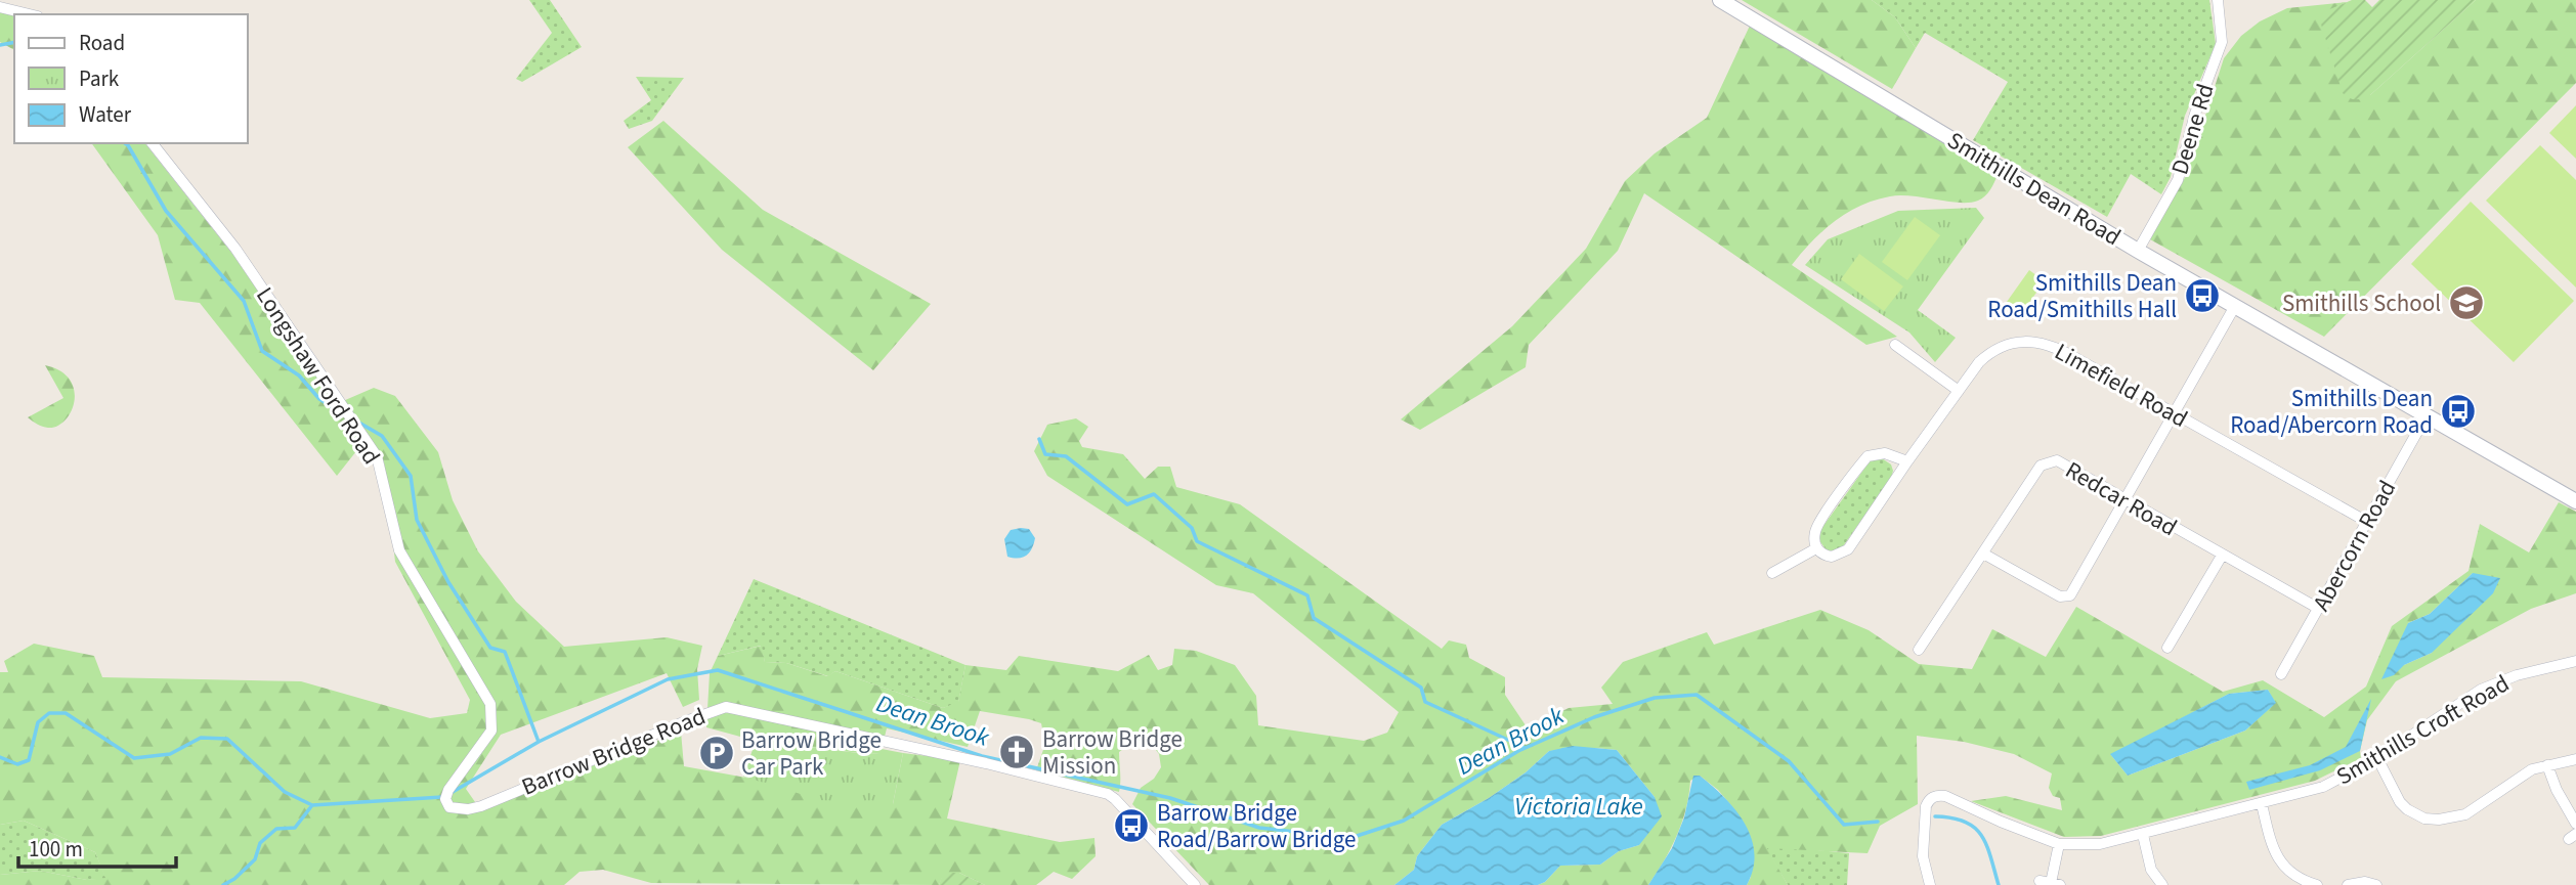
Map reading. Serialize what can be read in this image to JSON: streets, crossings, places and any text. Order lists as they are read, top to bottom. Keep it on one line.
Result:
{"streets":{"street":["Deene Rd","Smithills Dean Road","Longshaw Ford Road","Limefield Road","Redcar Road","Abercorn Road","Smithills Croft Road","Barrow Bridge Road"]},"crossings":[["Deene Rd","Smithills Dean Road"],["Smithills Dean Road","Abercorn Road"],["Longshaw Ford Road","Barrow Bridge Road"],["Limefield Road","Abercorn Road"],["Redcar Road","Abercorn Road"]],"water":["Dean Brook","Victoria Lake"],"places":{"bus stop":["Smithills Dean Road/Smithills Hall","Smithills Dean Road/Abercorn Road","Barrow Bridge Road/Barrow Bridge"],"school or university":["Smithills School"],"church":["Barrow Bridge Mission"],"parking":["Barrow Bridge Car Park"]},"legend":["Road","Park","Water"],"scale_bar":"100 m"}
